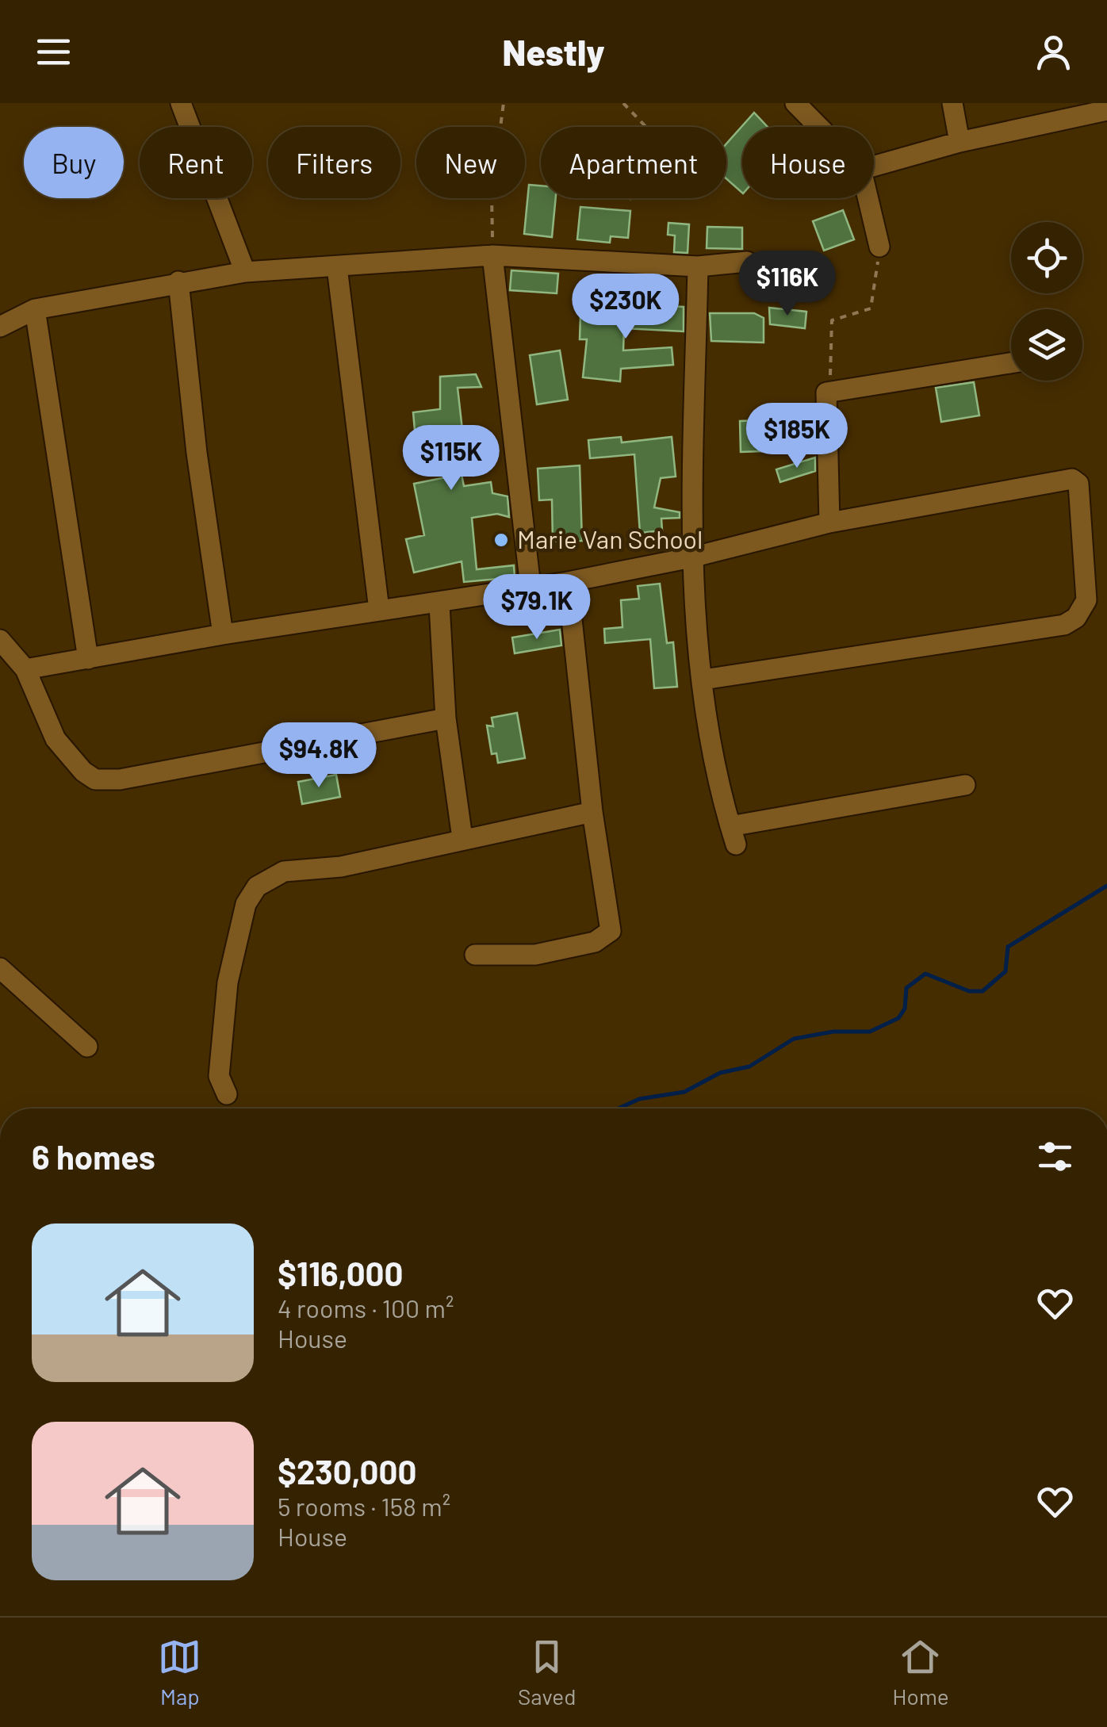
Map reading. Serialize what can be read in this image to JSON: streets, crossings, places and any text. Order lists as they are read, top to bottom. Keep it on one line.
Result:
{"places":["Marie Van School"],"page":{"header":"Nestly","chip":["Buy","Rent","Filters","New","Apartment","House"],"price":["$116K","$230K","$185K","$115K","$79.1K","$94.8K"],"heading":"6 homes","list":[{"name":"$116,000","note":"4 rooms · 100 m² · House"},{"name":"$230,000","note":"5 rooms · 158 m² · House"}],"tabs":["Map","Saved","Home"]}}
